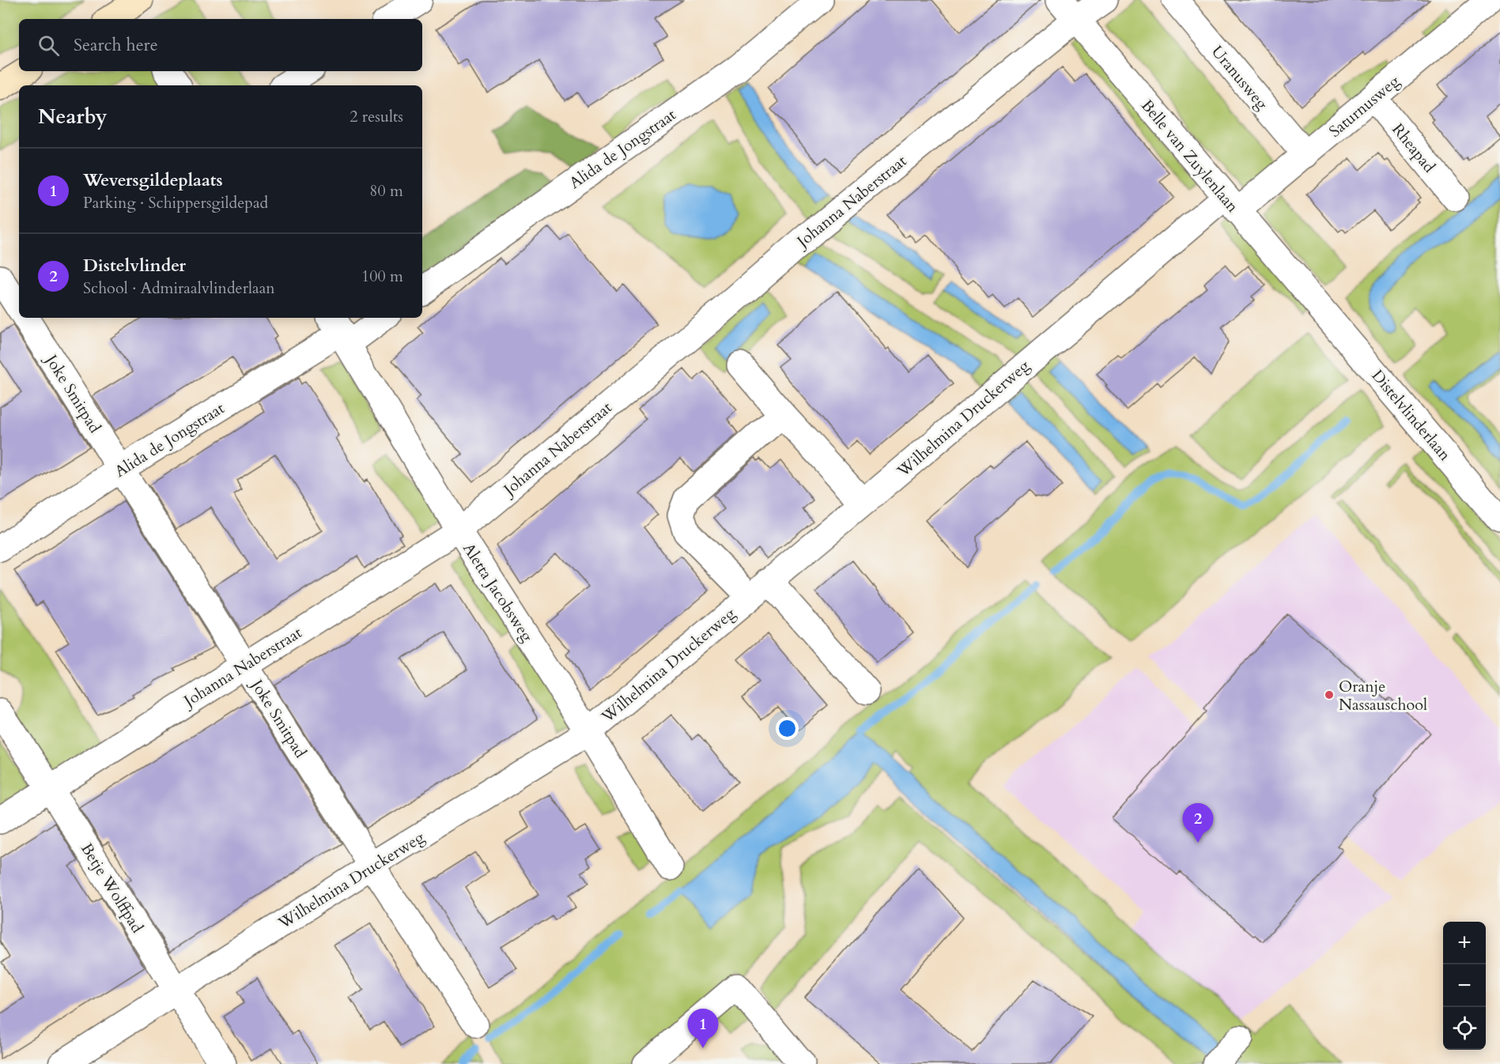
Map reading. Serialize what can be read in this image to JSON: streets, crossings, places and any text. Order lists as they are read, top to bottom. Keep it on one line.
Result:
{"streets":{"street":["Uranusweg","Saturnusweg","Rheapad","Alida de Jongstraat","Belle van Zuylenlaan","Johanna Naberstraat","Joke Smitpad","Distelvlinderlaan","Wilhelmina Druckerweg","Aletta Jacobsweg","Betje Wolffpad"]},"crossings":[["Uranusweg","Saturnusweg"],["Saturnusweg","Rheapad"],["Saturnusweg","Belle van Zuylenlaan"],["Saturnusweg","Wilhelmina Druckerweg"],["Alida de Jongstraat","Joke Smitpad"],["Alida de Jongstraat","Aletta Jacobsweg"],["Belle van Zuylenlaan","Johanna Naberstraat"],["Belle van Zuylenlaan","Distelvlinderlaan"],["Belle van Zuylenlaan","Wilhelmina Druckerweg"],["Johanna Naberstraat","Joke Smitpad"],["Johanna Naberstraat","Aletta Jacobsweg"],["Johanna Naberstraat","Betje Wolffpad"],["Joke Smitpad","Wilhelmina Druckerweg"],["Wilhelmina Druckerweg","Aletta Jacobsweg"],["Wilhelmina Druckerweg","Betje Wolffpad"]],"places":["Oranje Nassauschool"],"page":{"search":"Search here","heading":["Nearby","2 results"],"list":[{"mark":"1","name":"Weversgildeplaats","note":"Parking · Schippersgildepad","value":"80 m"},{"mark":"2","name":"Distelvlinder","note":"School · Admiraalvlinderlaan","value":"100 m"}],"pins":["2","1"],"map_buttons":["+","−"]}}
